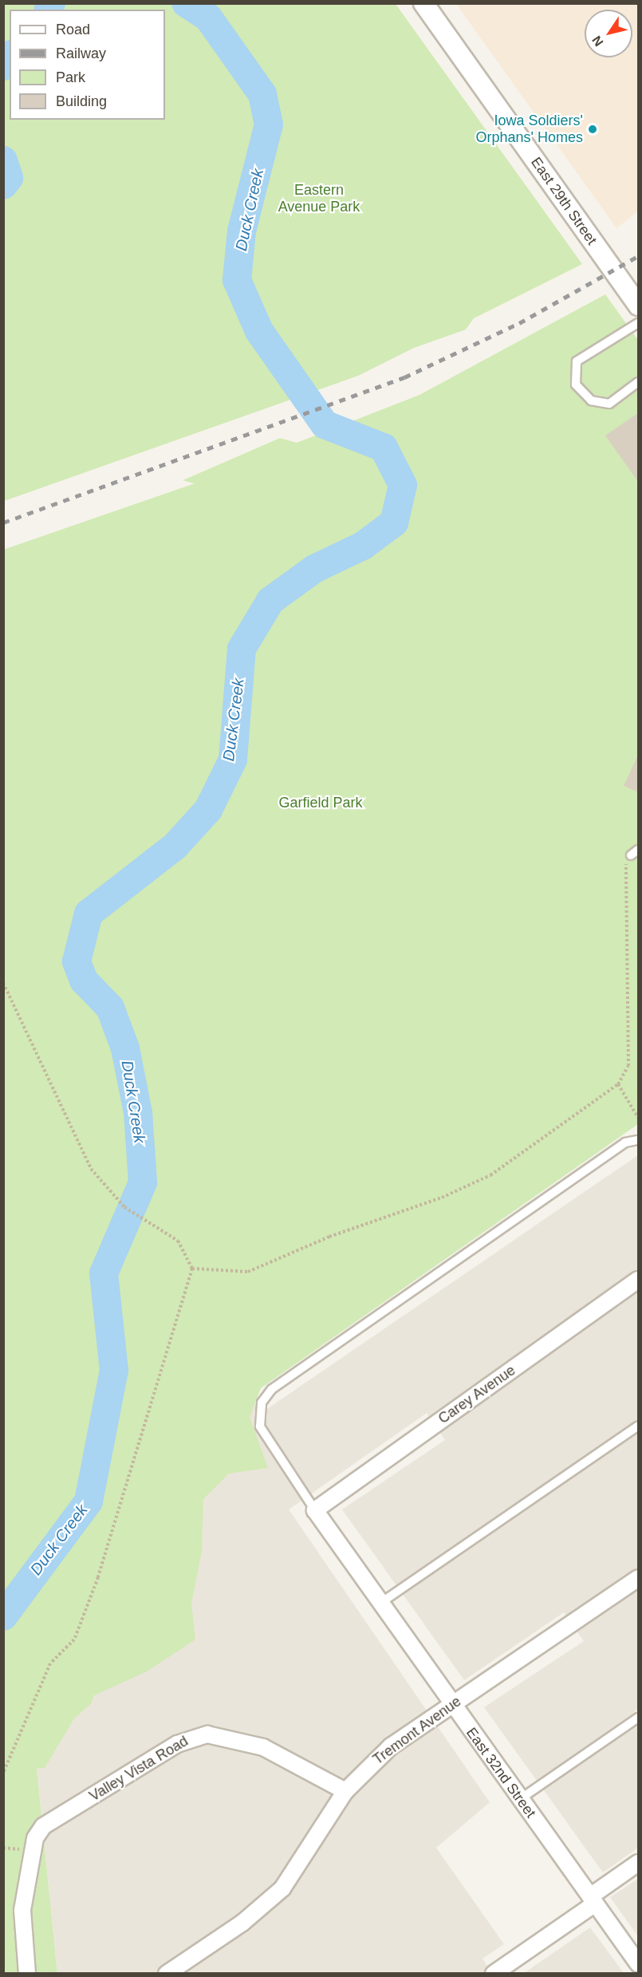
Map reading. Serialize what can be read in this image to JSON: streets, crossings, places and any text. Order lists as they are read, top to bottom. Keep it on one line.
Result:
{"streets":{"street":["East 29th Street","Carey Avenue","Tremont Avenue","Valley Vista Road","East 32nd Street"]},"crossings":[["Carey Avenue","East 32nd Street"],["Tremont Avenue","Valley Vista Road"],["Tremont Avenue","East 32nd Street"]],"water":["Duck Creek"],"parks":["Eastern Avenue Park","Garfield Park"],"places":["Iowa Soldiers' Orphans' Homes"],"legend":["Road","Railway","Park","Building"],"north":"bottom left"}
